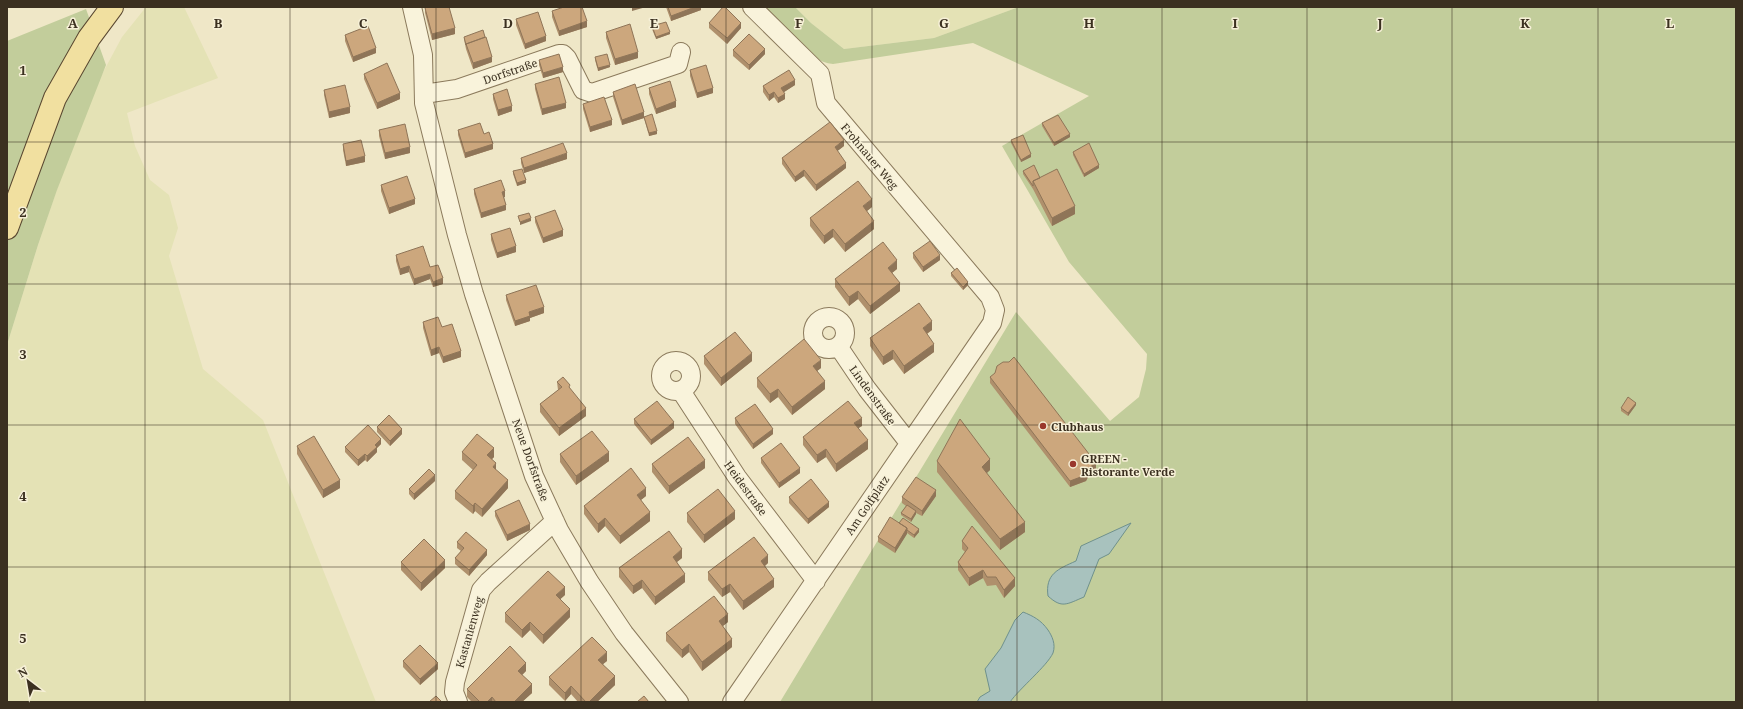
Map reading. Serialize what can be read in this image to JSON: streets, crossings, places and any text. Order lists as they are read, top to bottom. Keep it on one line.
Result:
{"streets":{"street":["Dorfstraße","Frohnauer Weg","Lindenstraße","Neue Dorfstraße","Heidestraße","Am Golfplatz","Kastanienweg"]},"crossings":[["Dorfstraße","Neue Dorfstraße"],["Frohnauer Weg","Am Golfplatz"],["Lindenstraße","Am Golfplatz"],["Neue Dorfstraße","Kastanienweg"],["Heidestraße","Am Golfplatz"]],"places":["Clubhaus","GREEN - Ristorante Verde"],"north":"top left","grid":{"columns":["A","B","C","D","E","F","G","H","I","J","K","L"],"rows":["1","2","3","4","5"]}}
